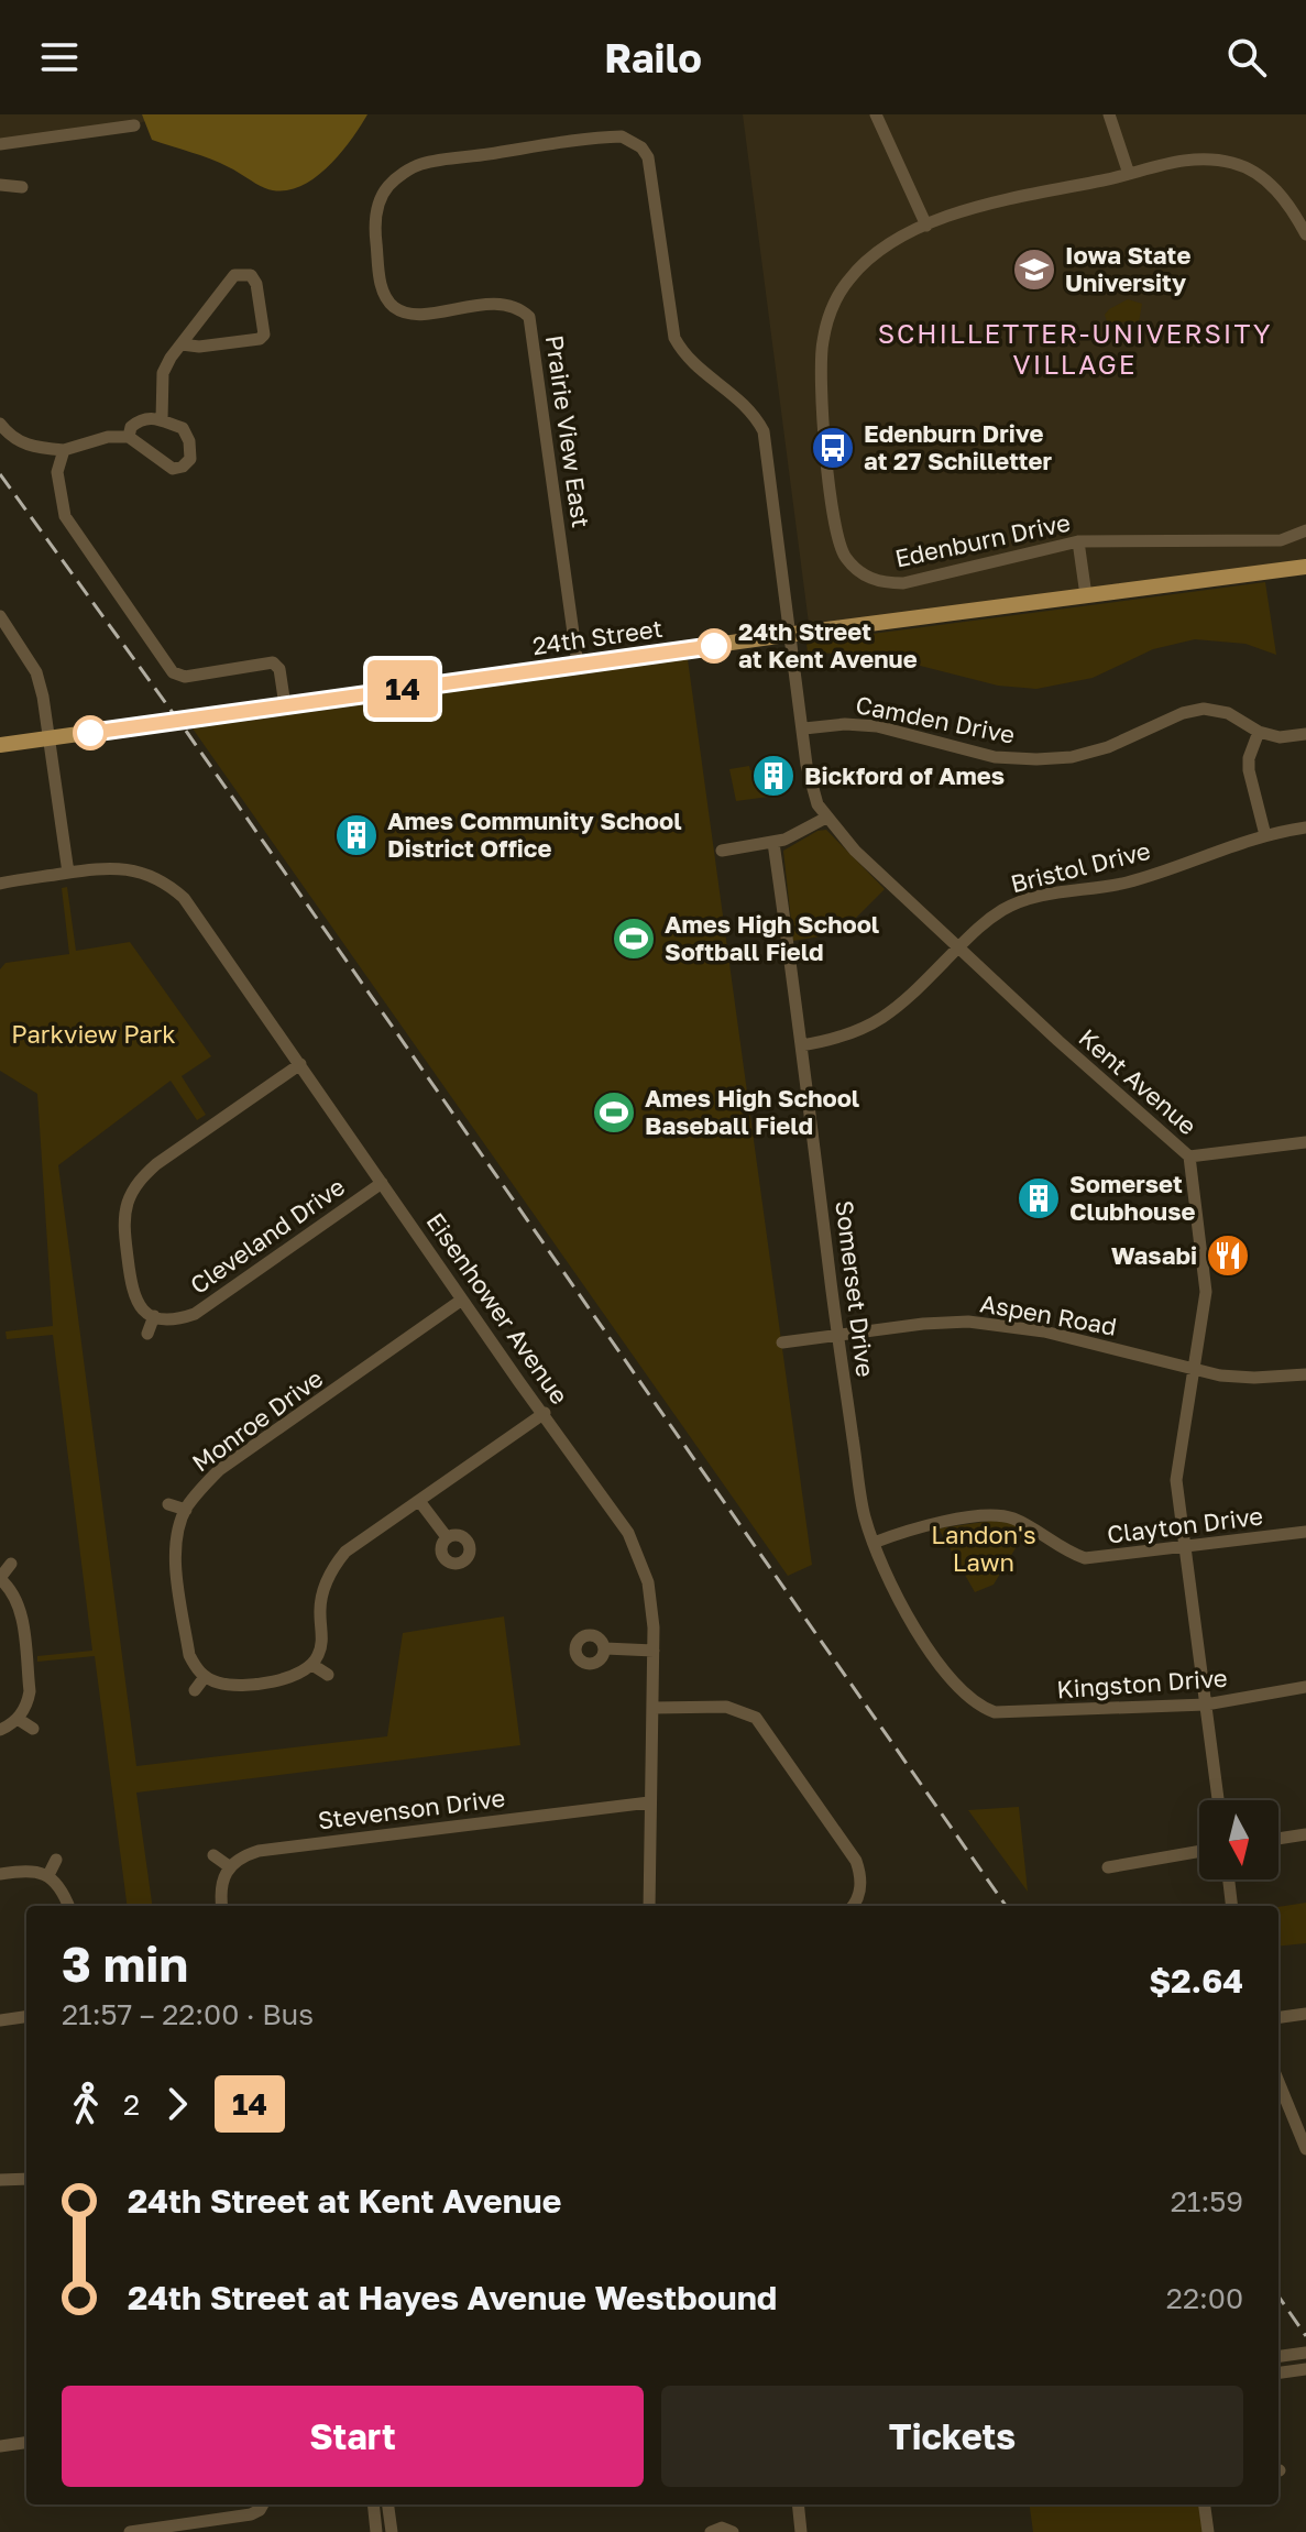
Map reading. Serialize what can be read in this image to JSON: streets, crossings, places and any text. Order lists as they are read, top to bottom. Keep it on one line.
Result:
{"streets":{"main road":["24th Street"],"street":["Prairie View East","Edenburn Drive","Camden Drive","Bristol Drive","Kent Avenue","Cleveland Drive","Somerset Drive","Eisenhower Avenue","Aspen Road","Monroe Drive","Clayton Drive","Kingston Drive","Stevenson Drive"]},"crossings":[["Prairie View East","24th Street"],["Prairie View East","Kent Avenue"],["24th Street","Kent Avenue"],["Camden Drive","Kent Avenue"],["Bristol Drive","Kent Avenue"],["Bristol Drive","Somerset Drive"],["Kent Avenue","Aspen Road"],["Kent Avenue","Clayton Drive"],["Kent Avenue","Kingston Drive"],["Cleveland Drive","Eisenhower Avenue"],["Somerset Drive","Aspen Road"],["Somerset Drive","Clayton Drive"],["Somerset Drive","Kingston Drive"],["Eisenhower Avenue","Monroe Drive"],["Eisenhower Avenue","Stevenson Drive"]],"districts":["SCHILLETTER-UNIVERSITY VILLAGE"],"parks":["Parkview Park","Landon's Lawn"],"places":{"school or university":["Iowa State University"],"bus stop":["Edenburn Drive at 27 Schilletter"],"other":["24th Street at Kent Avenue"],"building":["Bickford of Ames","Ames Community School District Office","Somerset Clubhouse"],"sports":["Ames High School Softball Field","Ames High School Baseball Field"],"restaurant":["Wasabi"]},"lines":["bus line 14"],"north":"bottom","page":{"header":"Railo","on_map":"14","heading":["3 min","21:57 – 22:00 · Bus","$2.64"],"legs":["2","14"],"list":[{"name":"24th Street at Kent Avenue","value":"21:59"},{"name":"24th Street at Hayes Avenue Westbound","value":"22:00"}],"buttons":["Start","Tickets"]}}
